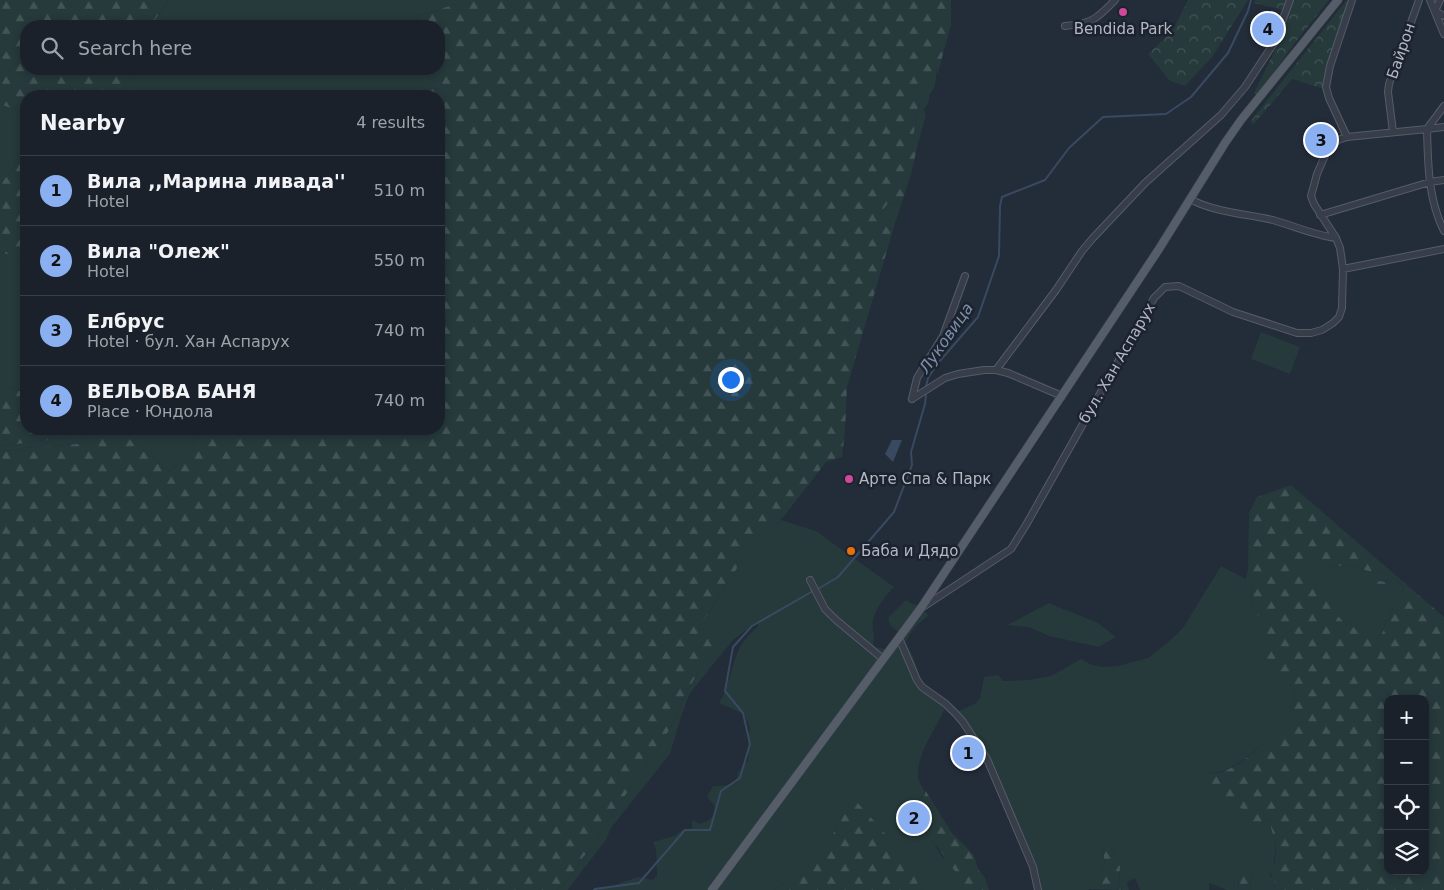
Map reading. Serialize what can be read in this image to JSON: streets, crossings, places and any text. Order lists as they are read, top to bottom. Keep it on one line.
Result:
{"streets":{"street":["Байрон","бул. Хан Аспарух"]},"water":["Луковица"],"places":["Bendida Park","Арте Спа & Парк","Баба и Дядо"],"page":{"pins":["4","3","1","2"],"search":"Search here","heading":["Nearby","4 results"],"list":[{"mark":"1","name":"Вила ,,Марина ливада''","note":"Hotel","value":"510 m"},{"mark":"2","name":"Вила \"Олеж\"","note":"Hotel","value":"550 m"},{"mark":"3","name":"Елбрус","note":"Hotel · бул. Хан Аспарух","value":"740 m"},{"mark":"4","name":"ВЕЛЬОВА БАНЯ","note":"Place · Юндола","value":"740 m"}],"map_buttons":["+","−"]}}
